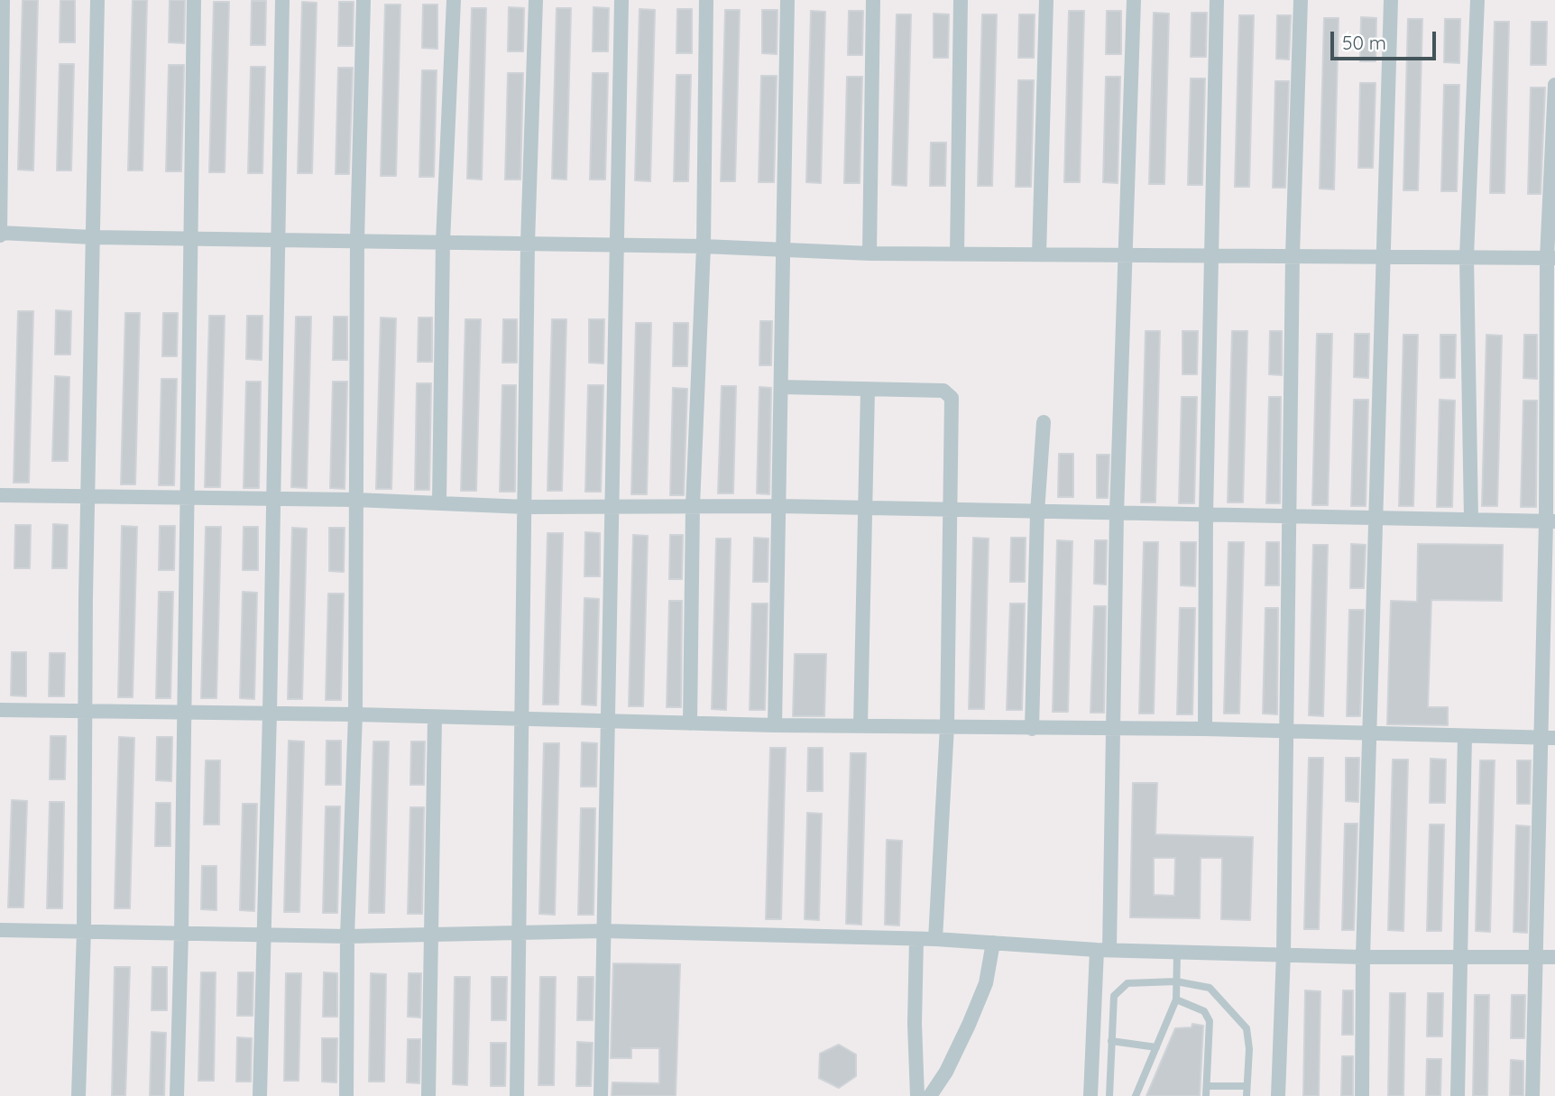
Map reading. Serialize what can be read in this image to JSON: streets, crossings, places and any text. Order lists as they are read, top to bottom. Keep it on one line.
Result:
{"scale_bar":"50 m"}
